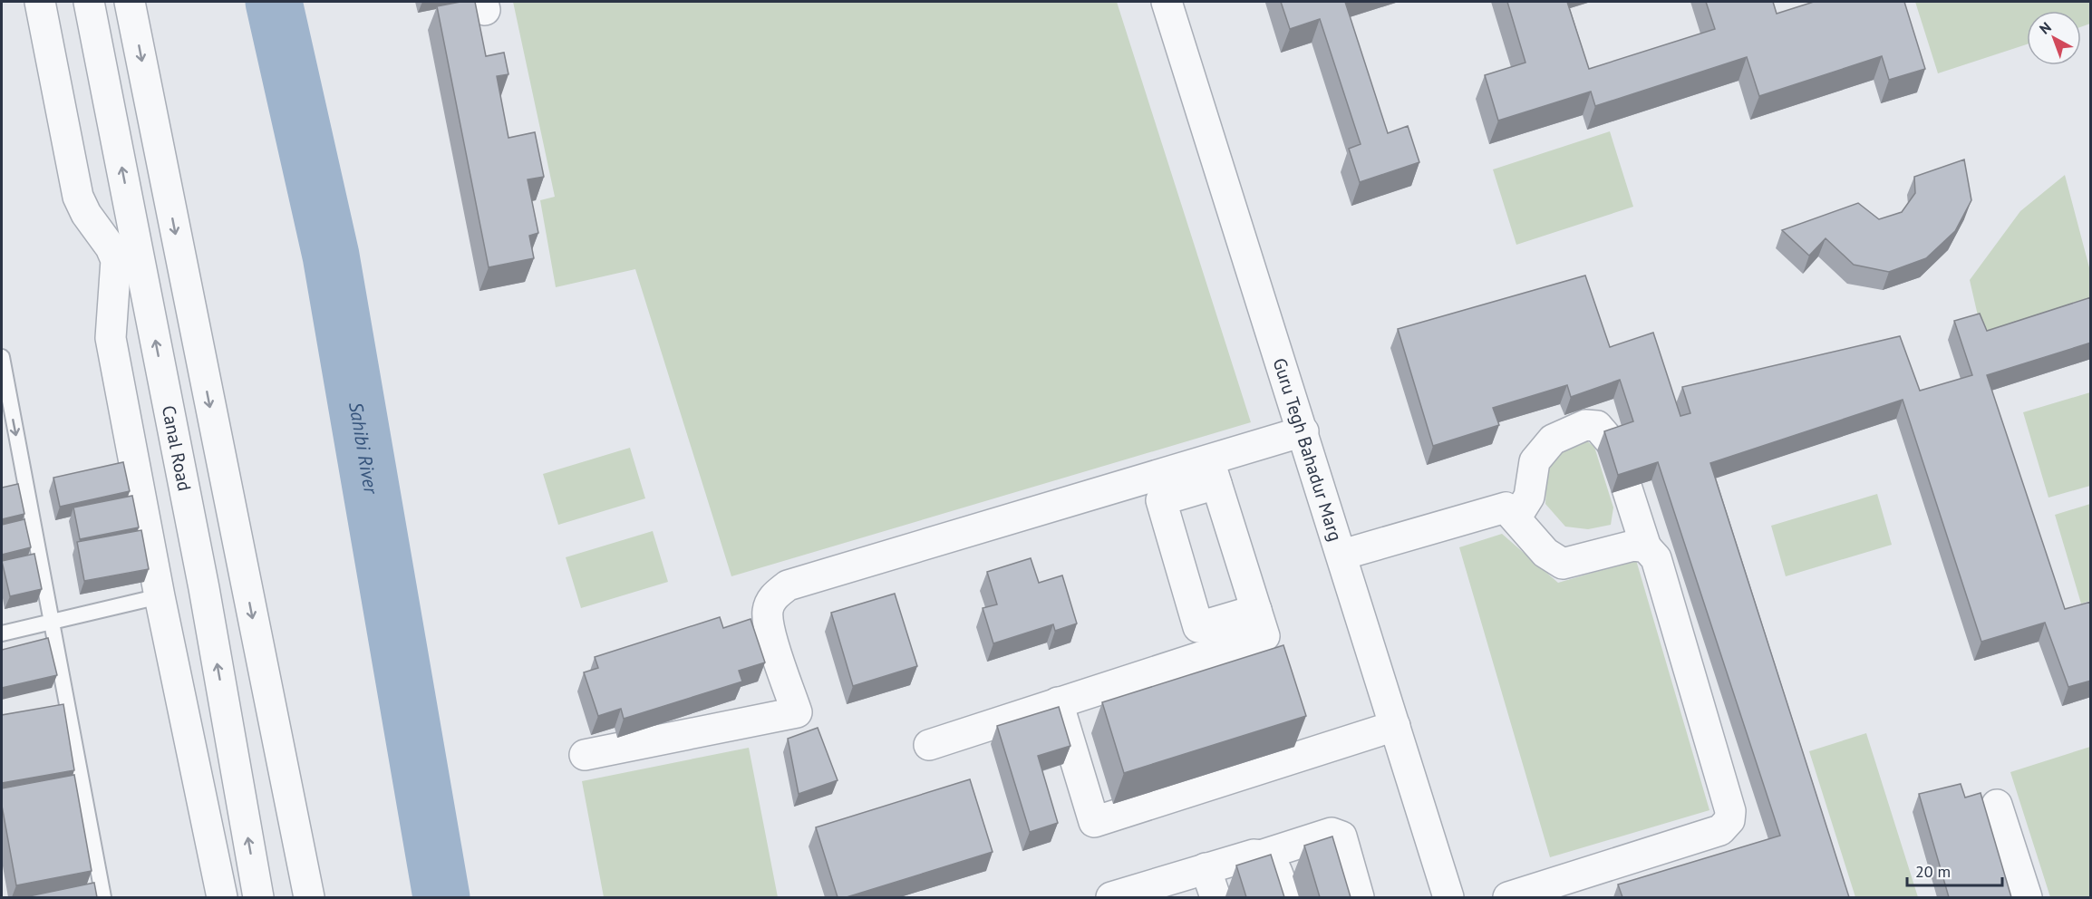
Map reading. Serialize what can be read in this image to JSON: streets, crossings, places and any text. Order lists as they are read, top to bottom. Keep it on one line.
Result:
{"streets":{"street":["Canal Road","Guru Tegh Bahadur Marg"]},"water":["Sahibi River"],"scale_bar":"20 m","north":"top left"}
